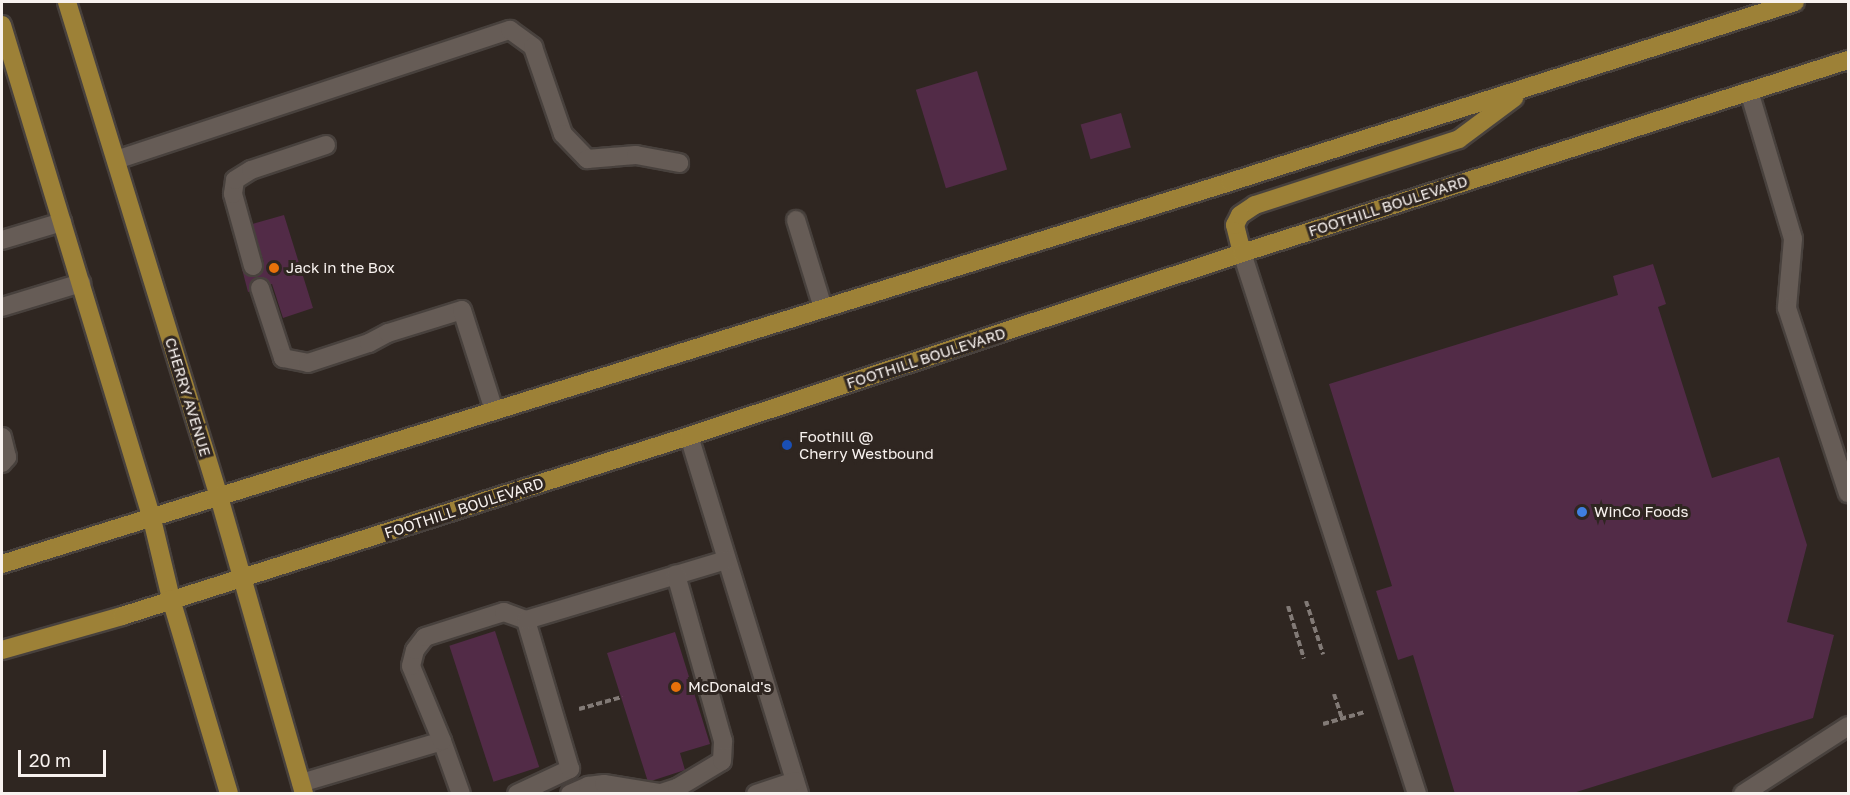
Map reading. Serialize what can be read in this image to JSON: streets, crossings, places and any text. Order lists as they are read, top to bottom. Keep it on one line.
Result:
{"streets":{"main road":["FOOTHILL BOULEVARD","CHERRY AVENUE"]},"crossings":[["FOOTHILL BOULEVARD","CHERRY AVENUE"]],"places":["Jack in the Box","Foothill @ Cherry Westbound","WinCo Foods","McDonald's"],"scale_bar":"20 m"}
